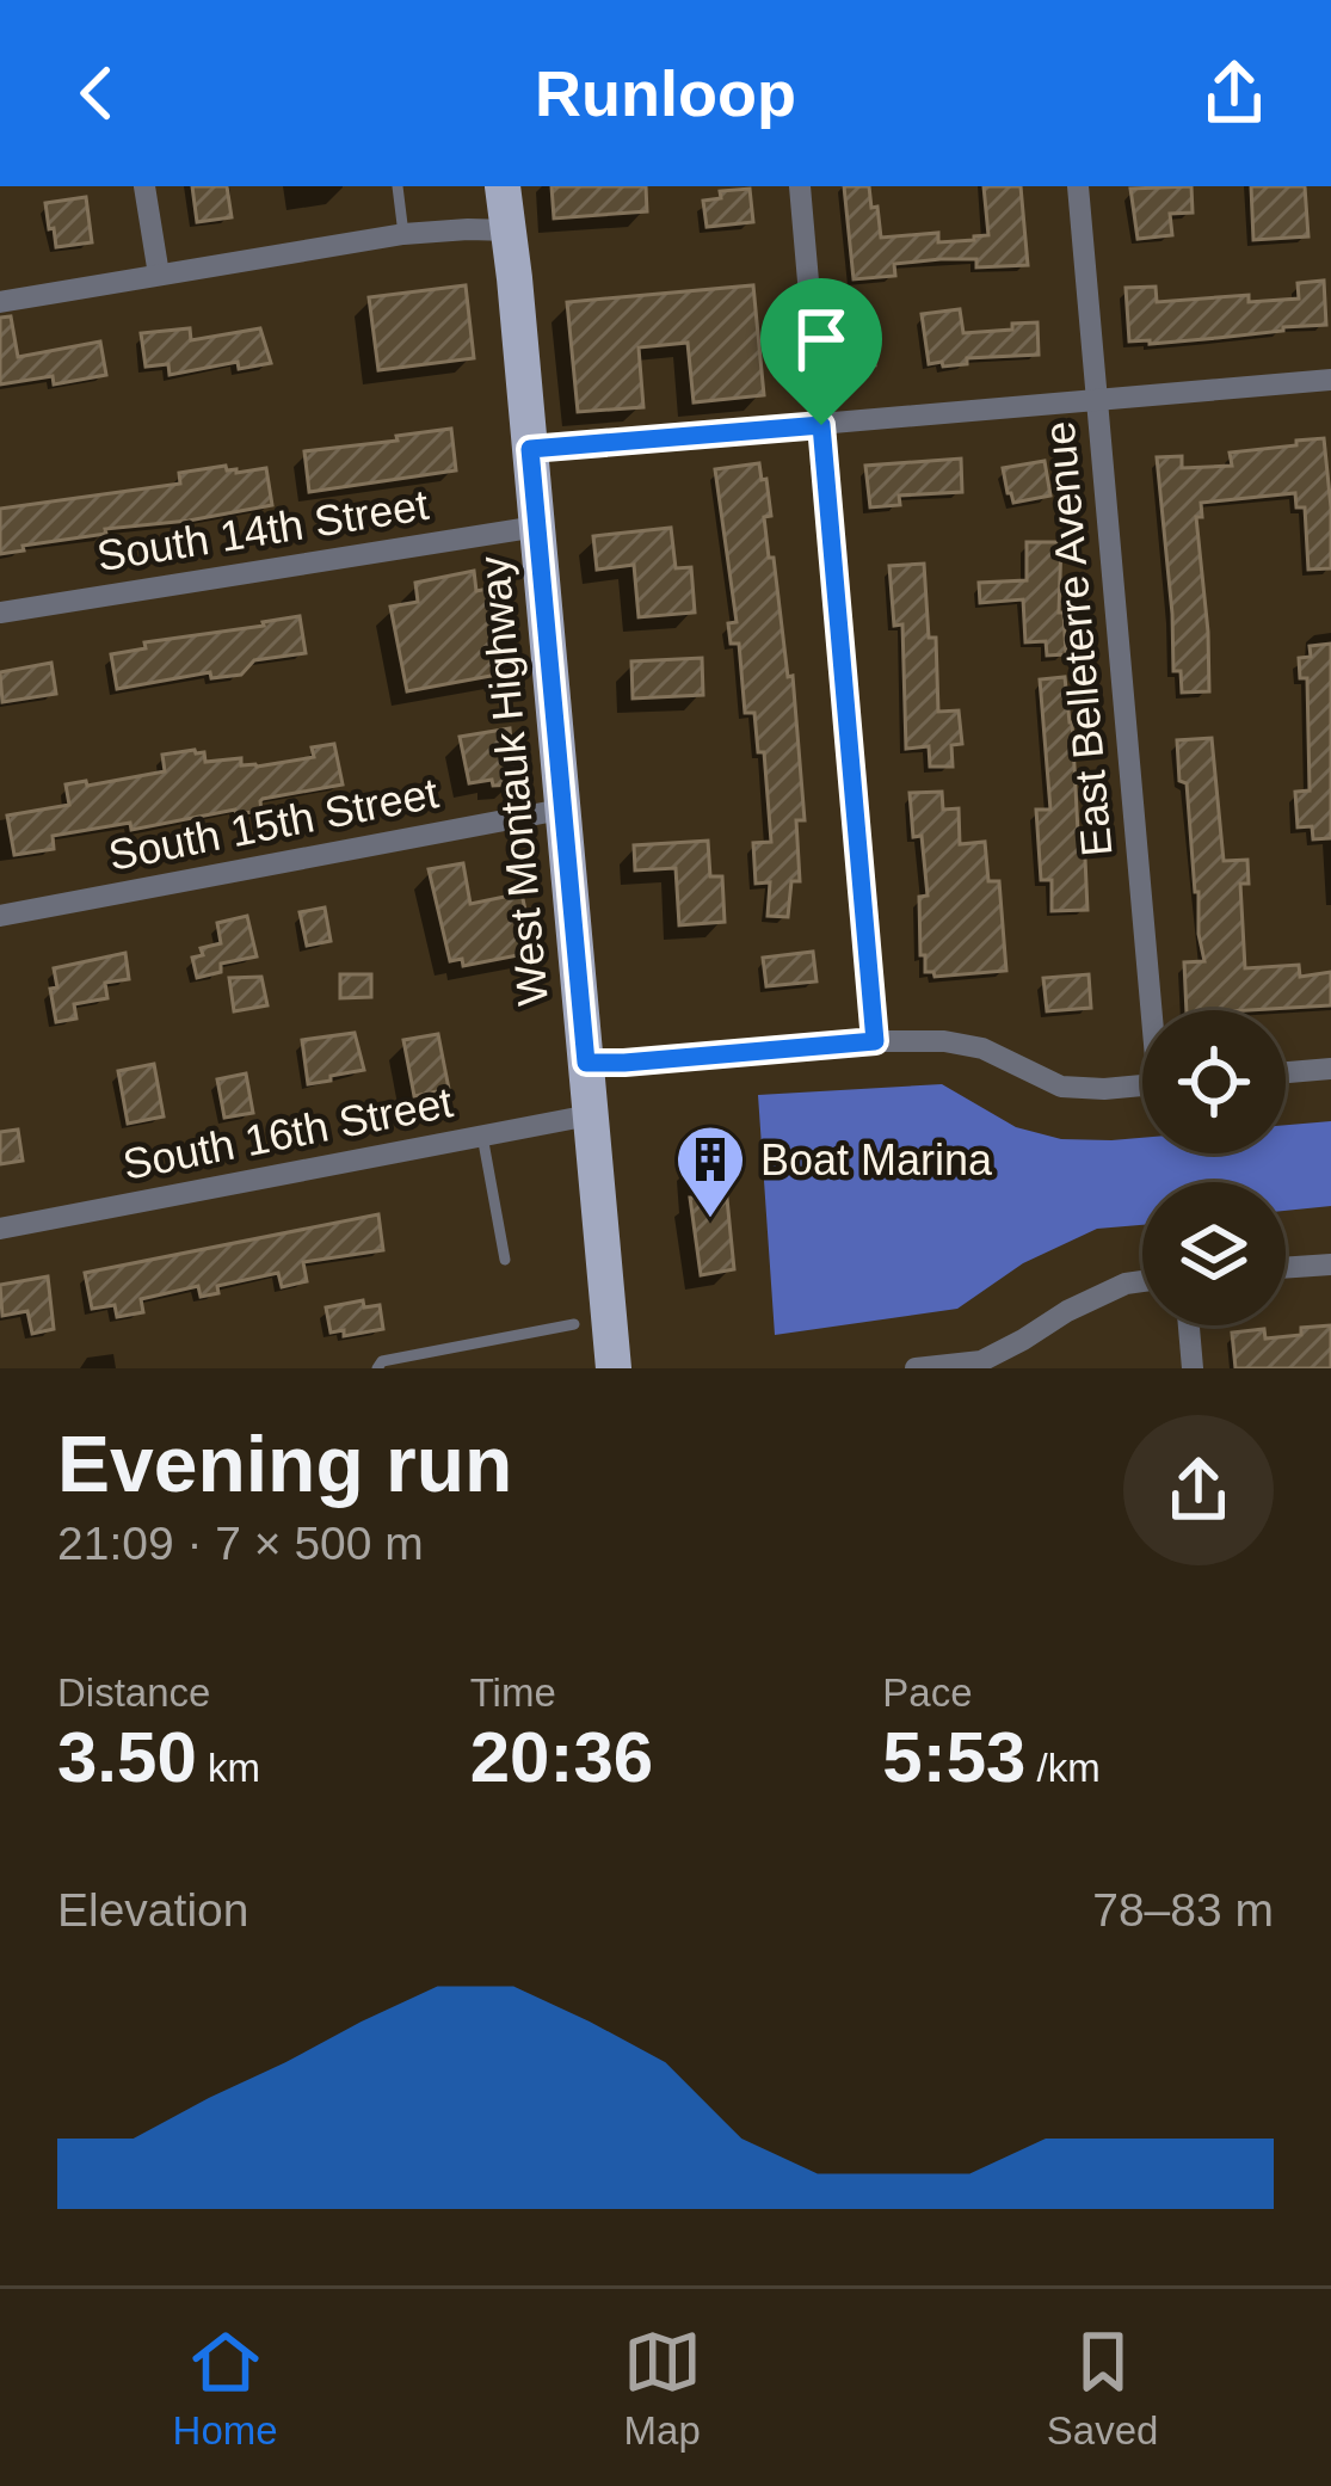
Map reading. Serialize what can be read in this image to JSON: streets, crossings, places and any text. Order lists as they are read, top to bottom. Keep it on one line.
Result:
{"streets":{"main road":["West Montauk Highway"],"street":["South 14th Street","East Belleterre Avenue","South 15th Street","South 16th Street"]},"crossings":[["South 14th Street","West Montauk Highway"],["West Montauk Highway","South 15th Street"],["West Montauk Highway","South 16th Street"]],"places":{"building":["Boat Marina"]},"page":{"header":"Runloop","heading":["Evening run","21:09 · 7 × 500 m"],"stats":[["Distance","3.50 km"],["Time","20:36"],["Pace","5:53 /km"]],"chart":["Elevation","78–83 m"],"tabs":["Home","Map","Saved"]}}
